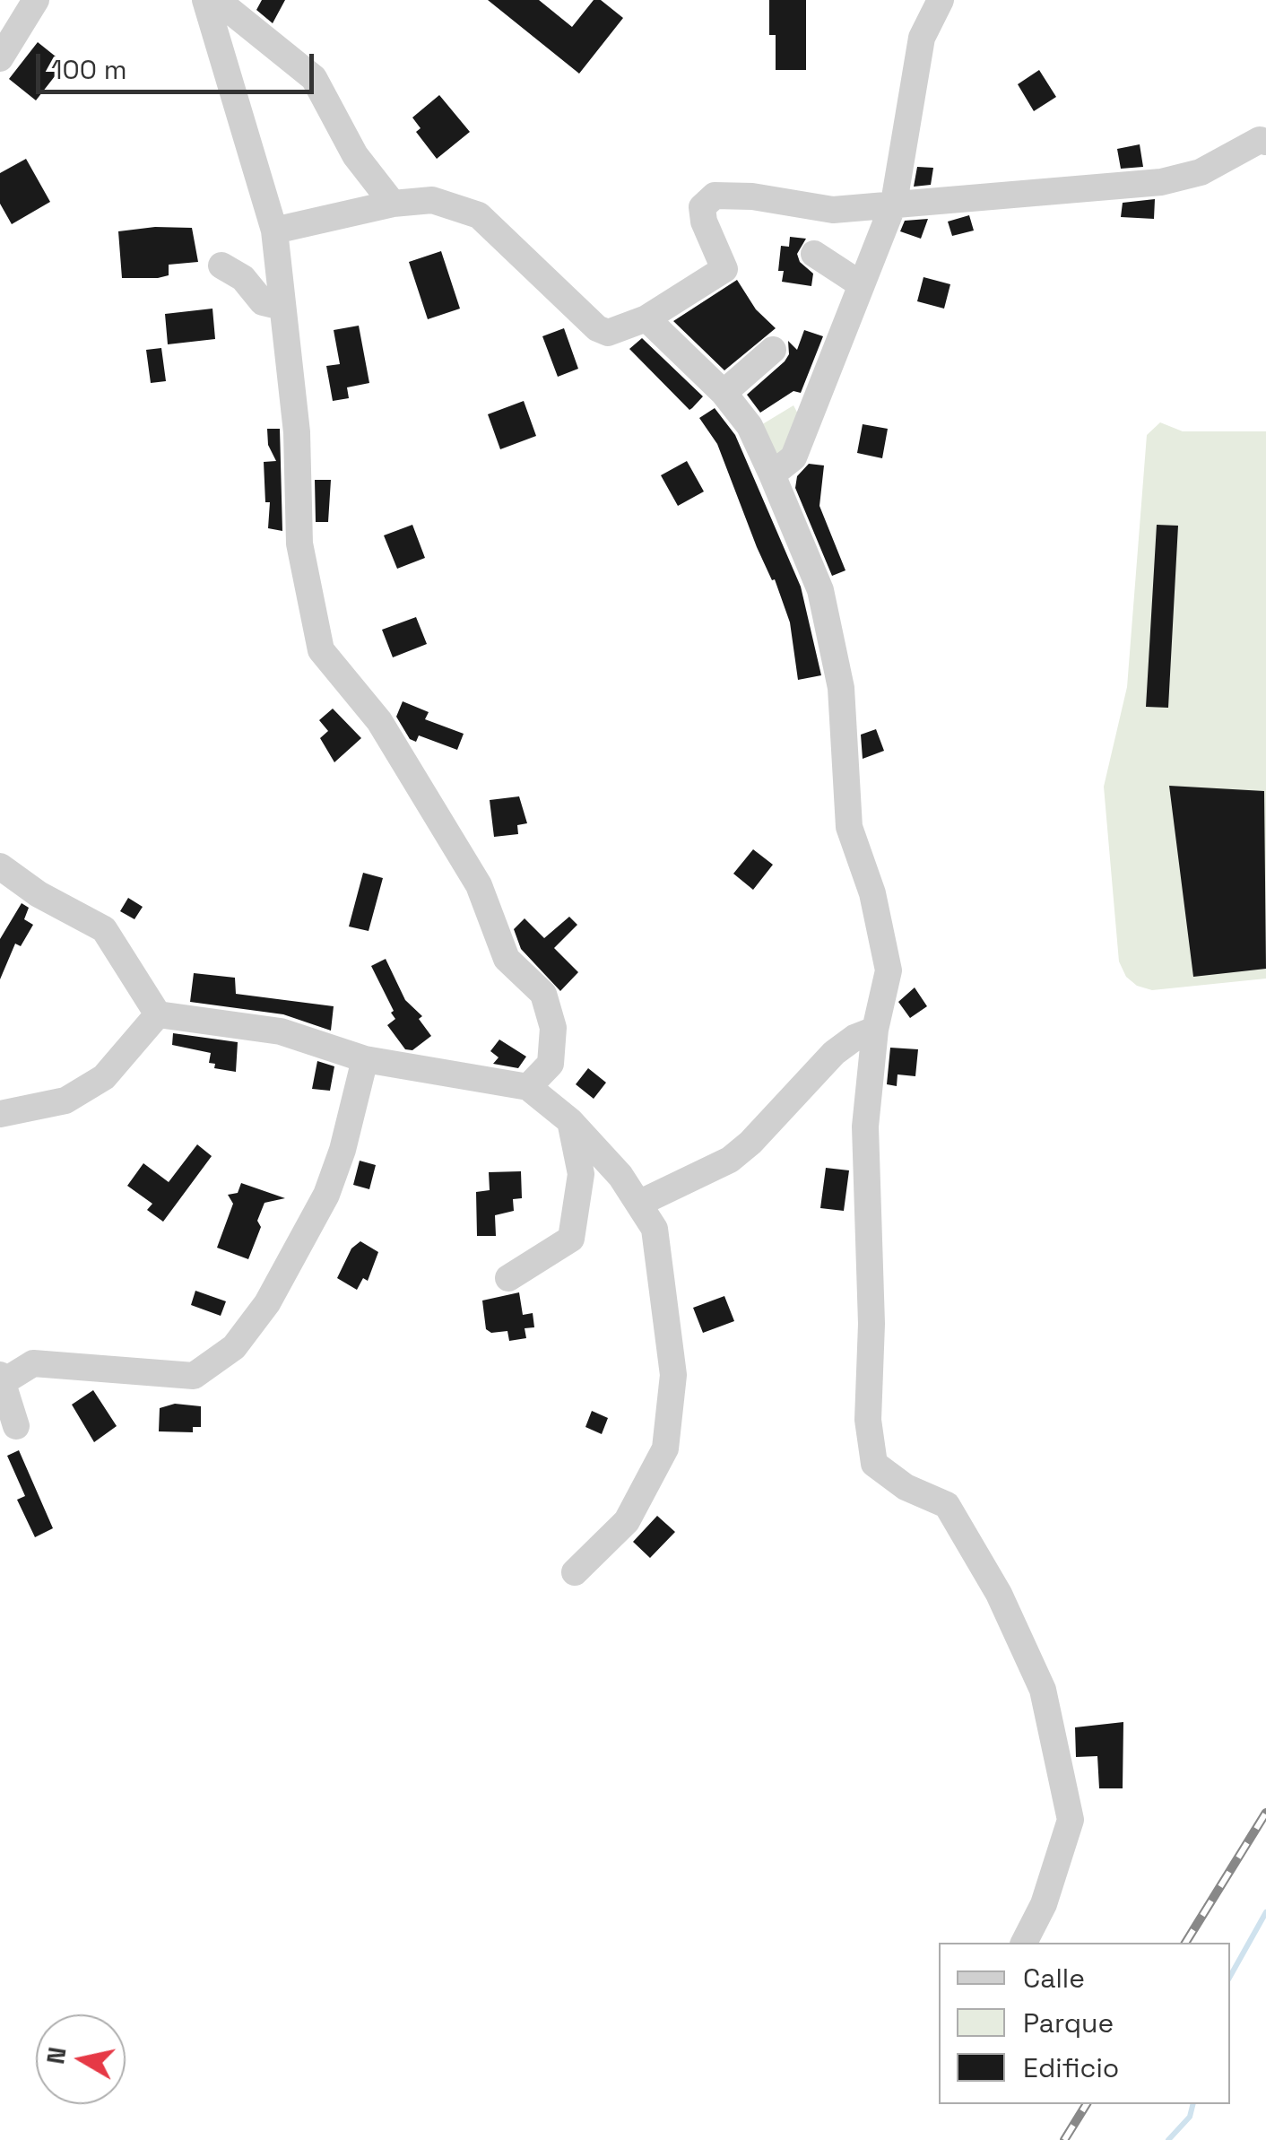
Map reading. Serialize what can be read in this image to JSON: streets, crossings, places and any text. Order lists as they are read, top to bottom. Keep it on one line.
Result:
{"legend":["Calle","Parque","Edificio"],"scale_bar":"100 m","north":"left"}
